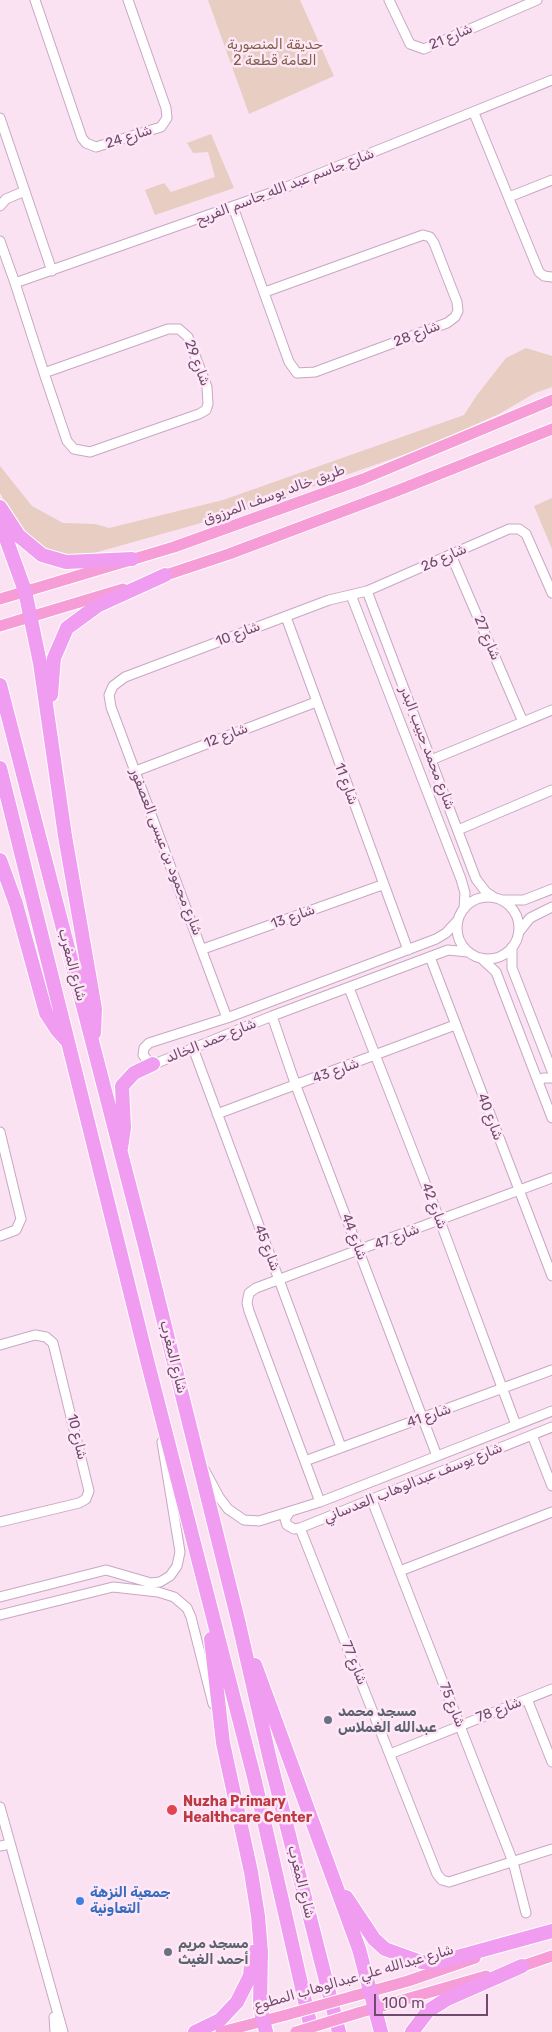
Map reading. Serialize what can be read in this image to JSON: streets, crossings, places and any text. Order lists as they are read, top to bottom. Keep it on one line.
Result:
{"streets":{"highway":["شارع المغرب"],"main road":["طريق خالد يوسف المرزوق","شارع عبدالله علي عبدالوهاب المطوع"],"street":["شارع 21","شارع 24","شارع جاسم عبد الله جاسم الفريح","شارع 28","شارع 29","شارع 26","شارع 10","شارع 27","شارع 12","شارع محمد حبيب البدر","شارع 11","شارع محمود بن عيسى العصفور","شارع 13","شارع حمد الخالد","شارع 43","شارع 40","شارع 42","شارع 44","شارع 47","شارع 45","شارع 41","شارع يوسف عبدالوهاب العدساني","شارع 77","شارع 75","شارع 78"]},"crossings":[["شارع جاسم عبد الله جاسم الفريح","شارع 28"],["شارع جاسم عبد الله جاسم الفريح","شارع 29"],["شارع 26","شارع 10"],["شارع 26","شارع 27"],["شارع 26","شارع محمد حبيب البدر"],["شارع 10","شارع محمد حبيب البدر"],["شارع 10","شارع 11"],["شارع 10","شارع محمود بن عيسى العصفور"],["شارع 12","شارع 11"],["شارع 12","شارع محمود بن عيسى العصفور"],["شارع محمد حبيب البدر","شارع حمد الخالد"],["شارع 11","شارع 13"],["شارع 11","شارع حمد الخالد"],["شارع محمود بن عيسى العصفور","شارع 13"],["شارع محمود بن عيسى العصفور","شارع حمد الخالد"],["شارع المغرب","شارع يوسف عبدالوهاب العدساني"],["شارع حمد الخالد","شارع 40"],["شارع حمد الخالد","شارع 42"],["شارع حمد الخالد","شارع 44"],["شارع حمد الخالد","شارع 45"],["شارع 43","شارع 40"],["شارع 43","شارع 42"],["شارع 43","شارع 44"],["شارع 43","شارع 45"],["شارع 40","شارع 47"],["شارع 42","شارع 47"],["شارع 42","شارع 41"],["شارع 42","شارع يوسف عبدالوهاب العدساني"],["شارع 44","شارع 47"],["شارع 44","شارع 41"],["شارع 44","شارع يوسف عبدالوهاب العدساني"],["شارع 47","شارع 45"],["شارع 47","شارع 41"],["شارع 45","شارع 41"],["شارع يوسف عبدالوهاب العدساني","شارع 77"],["شارع يوسف عبدالوهاب العدساني","شارع 75"],["شارع 77","شارع 75"],["شارع 77","شارع 78"],["شارع 75","شارع 78"]],"parks":["حديقة المنصورية العامة قطعة 2"],"places":["مسجد محمد عبدالله الغملاس","Nuzha Primary Healthcare Center","جمعية النزهة التعاونية","مسجد مريم أحمد الغيث"],"scale_bar":"100 m"}
